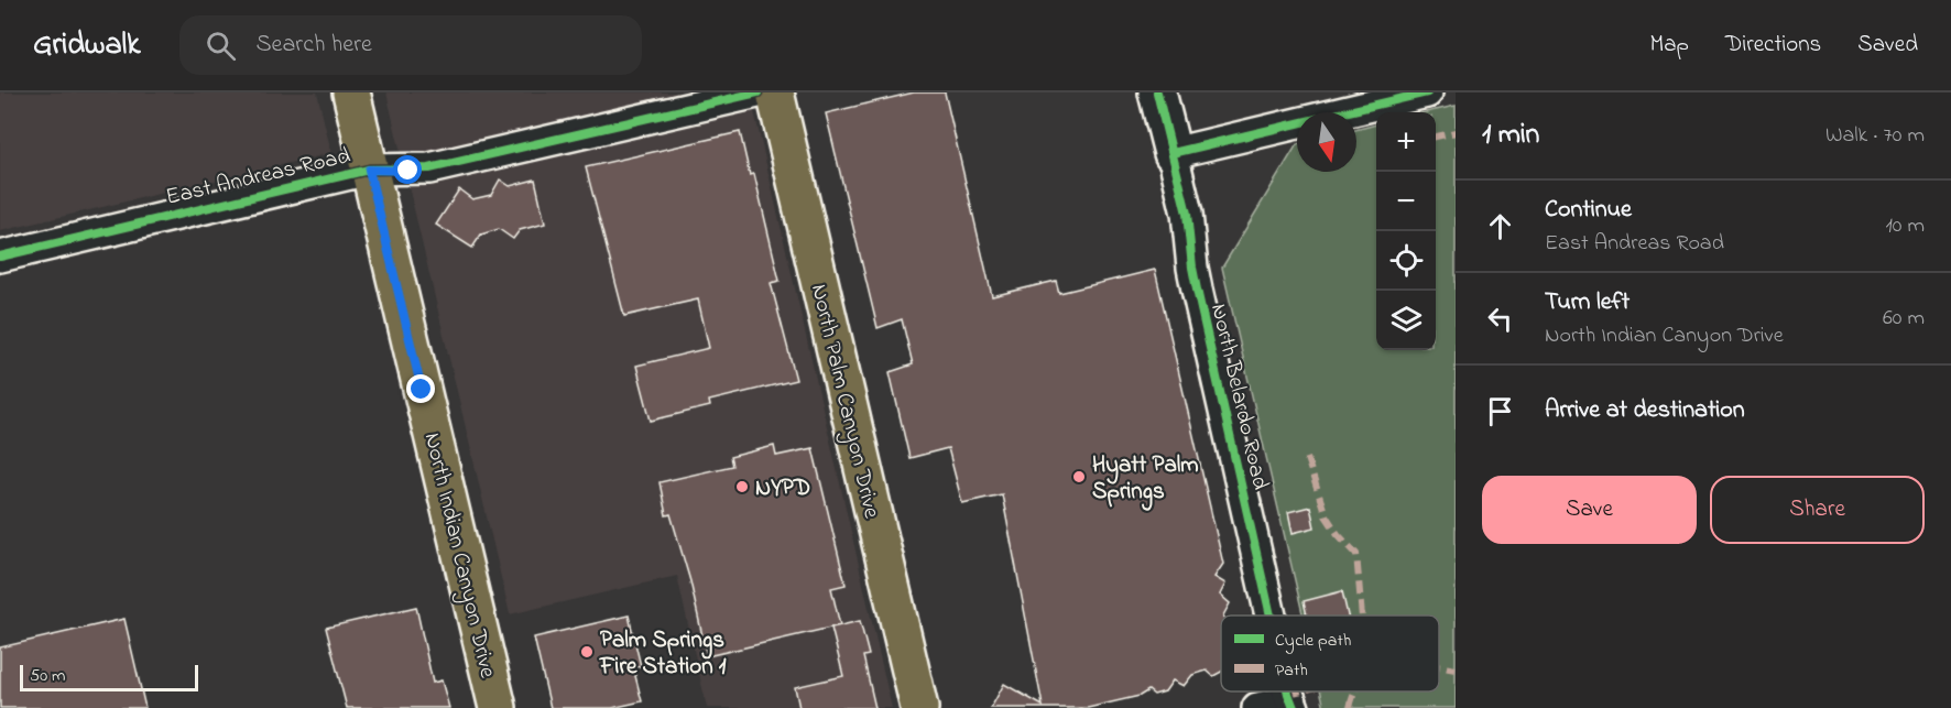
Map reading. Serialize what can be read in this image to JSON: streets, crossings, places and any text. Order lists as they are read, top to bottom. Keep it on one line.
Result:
{"streets":{"main road":["North Palm Canyon Drive","North Indian Canyon Drive"],"street":["East Andreas Road","North Belardo Road"]},"crossings":[["East Andreas Road","North Indian Canyon Drive"]],"places":["Hyatt Palm Springs","NYPD","Palm Springs Fire Station 1"],"legend":["Cycle path","Path"],"scale_bar":"50 m","north":"bottom","page":{"header":"Gridwalk","search":"Search here","nav":["Map","Directions","Saved"],"heading":["1 min","Walk · 70 m"],"map_buttons":["+","−"],"list":[["Continue","East Andreas Road","10 m"],["Turn left","North Indian Canyon Drive","60 m"],"Arrive at destination"],"buttons":["Save","Share"],"scale":"50 m"}}
